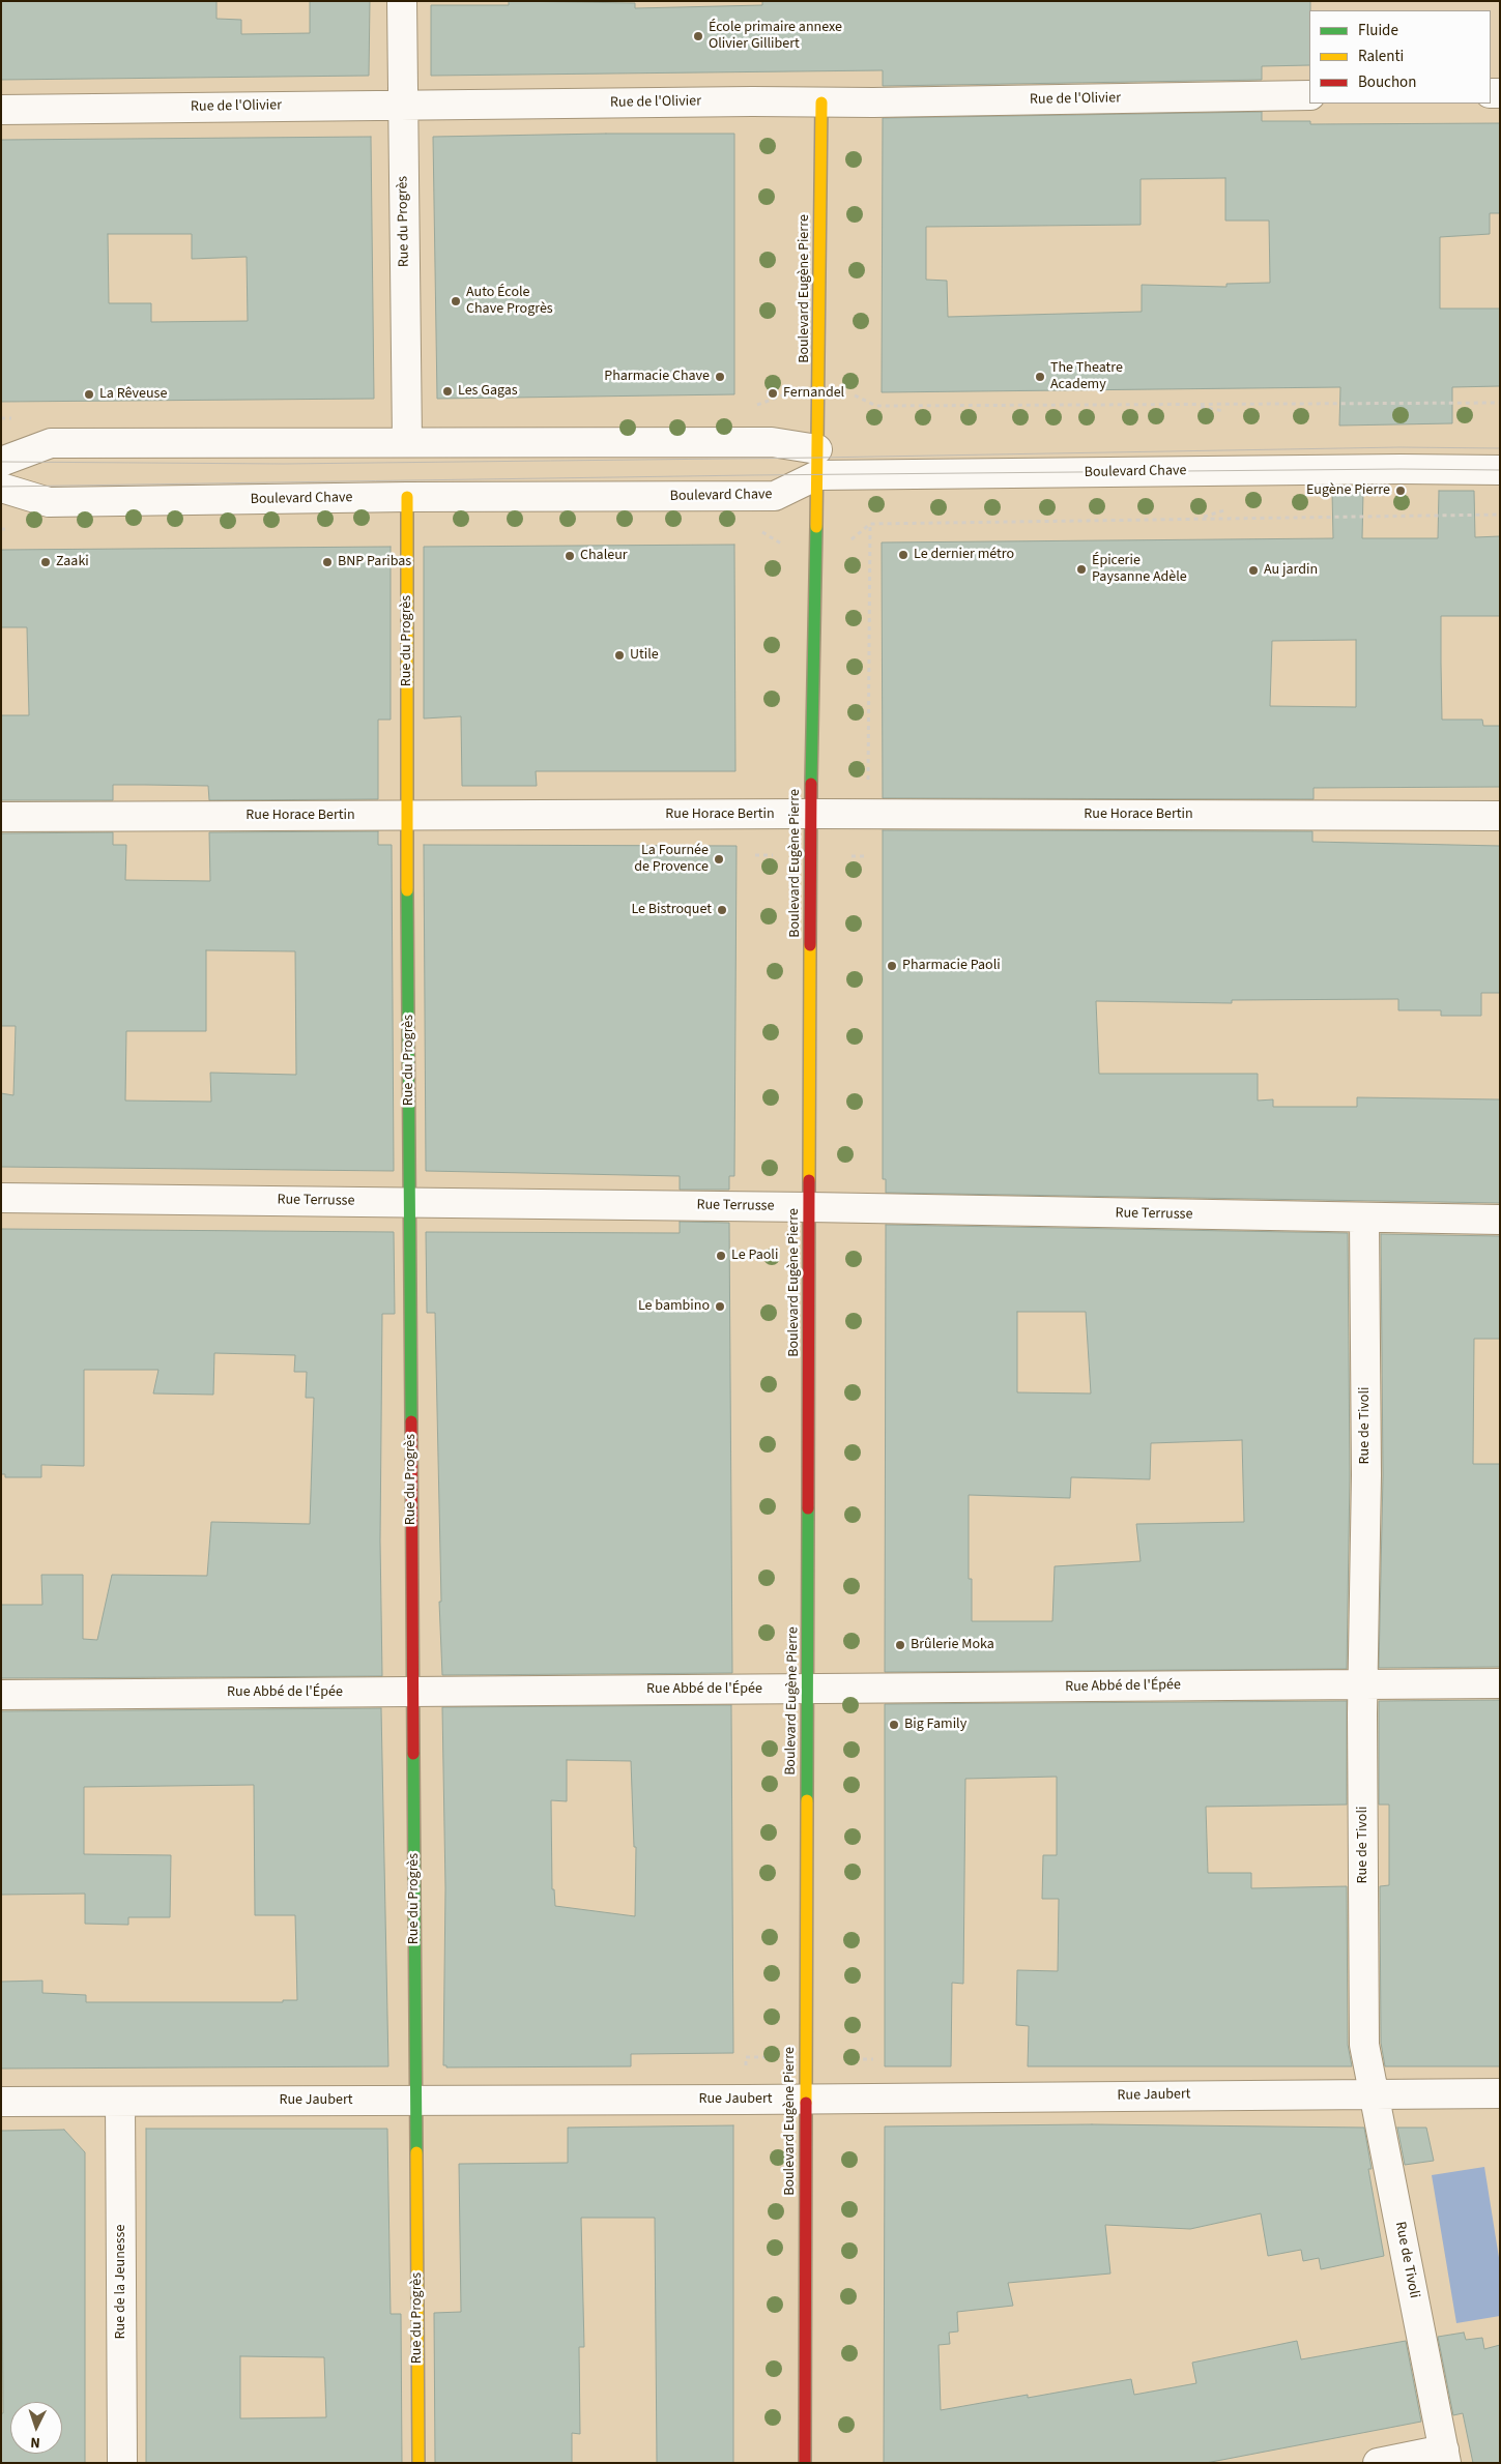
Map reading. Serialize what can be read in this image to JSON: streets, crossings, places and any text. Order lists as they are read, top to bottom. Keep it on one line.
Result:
{"streets":{"street":["Rue de l'Olivier","Rue du Progrès","Boulevard Eugène Pierre","Boulevard Chave","Rue Horace Bertin","Rue Terrusse","Rue de Tivoli","Rue Abbé de l'Épée","Rue Jaubert","Rue de la Jeunesse"]},"crossings":[["Rue de l'Olivier","Rue du Progrès"],["Rue de l'Olivier","Boulevard Eugène Pierre"],["Rue du Progrès","Boulevard Chave"],["Rue du Progrès","Rue Horace Bertin"],["Rue du Progrès","Rue Terrusse"],["Rue du Progrès","Rue Abbé de l'Épée"],["Rue du Progrès","Rue Jaubert"],["Boulevard Eugène Pierre","Boulevard Chave"],["Boulevard Eugène Pierre","Rue Horace Bertin"],["Boulevard Eugène Pierre","Rue Terrusse"],["Boulevard Eugène Pierre","Rue Abbé de l'Épée"],["Boulevard Eugène Pierre","Rue Jaubert"],["Rue Terrusse","Rue de Tivoli"],["Rue de Tivoli","Rue Abbé de l'Épée"],["Rue de Tivoli","Rue Jaubert"],["Rue Jaubert","Rue de la Jeunesse"]],"places":["École primaire annexe Olivier Gillibert","Auto École Chave Progrès","Pharmacie Chave","The Theatre Academy","Les Gagas","Fernandel","La Rêveuse","Eugène Pierre","Le dernier métro","Chaleur","Zaaki","BNP Paribas","Épicerie Paysanne Adèle","Au jardin","Utile","La Fournée de Provence","Le Bistroquet","Pharmacie Paoli","Le Paoli","Le bambino","Brûlerie Moka","Big Family"],"legend":["Fluide","Ralenti","Bouchon"],"north":"bottom"}
